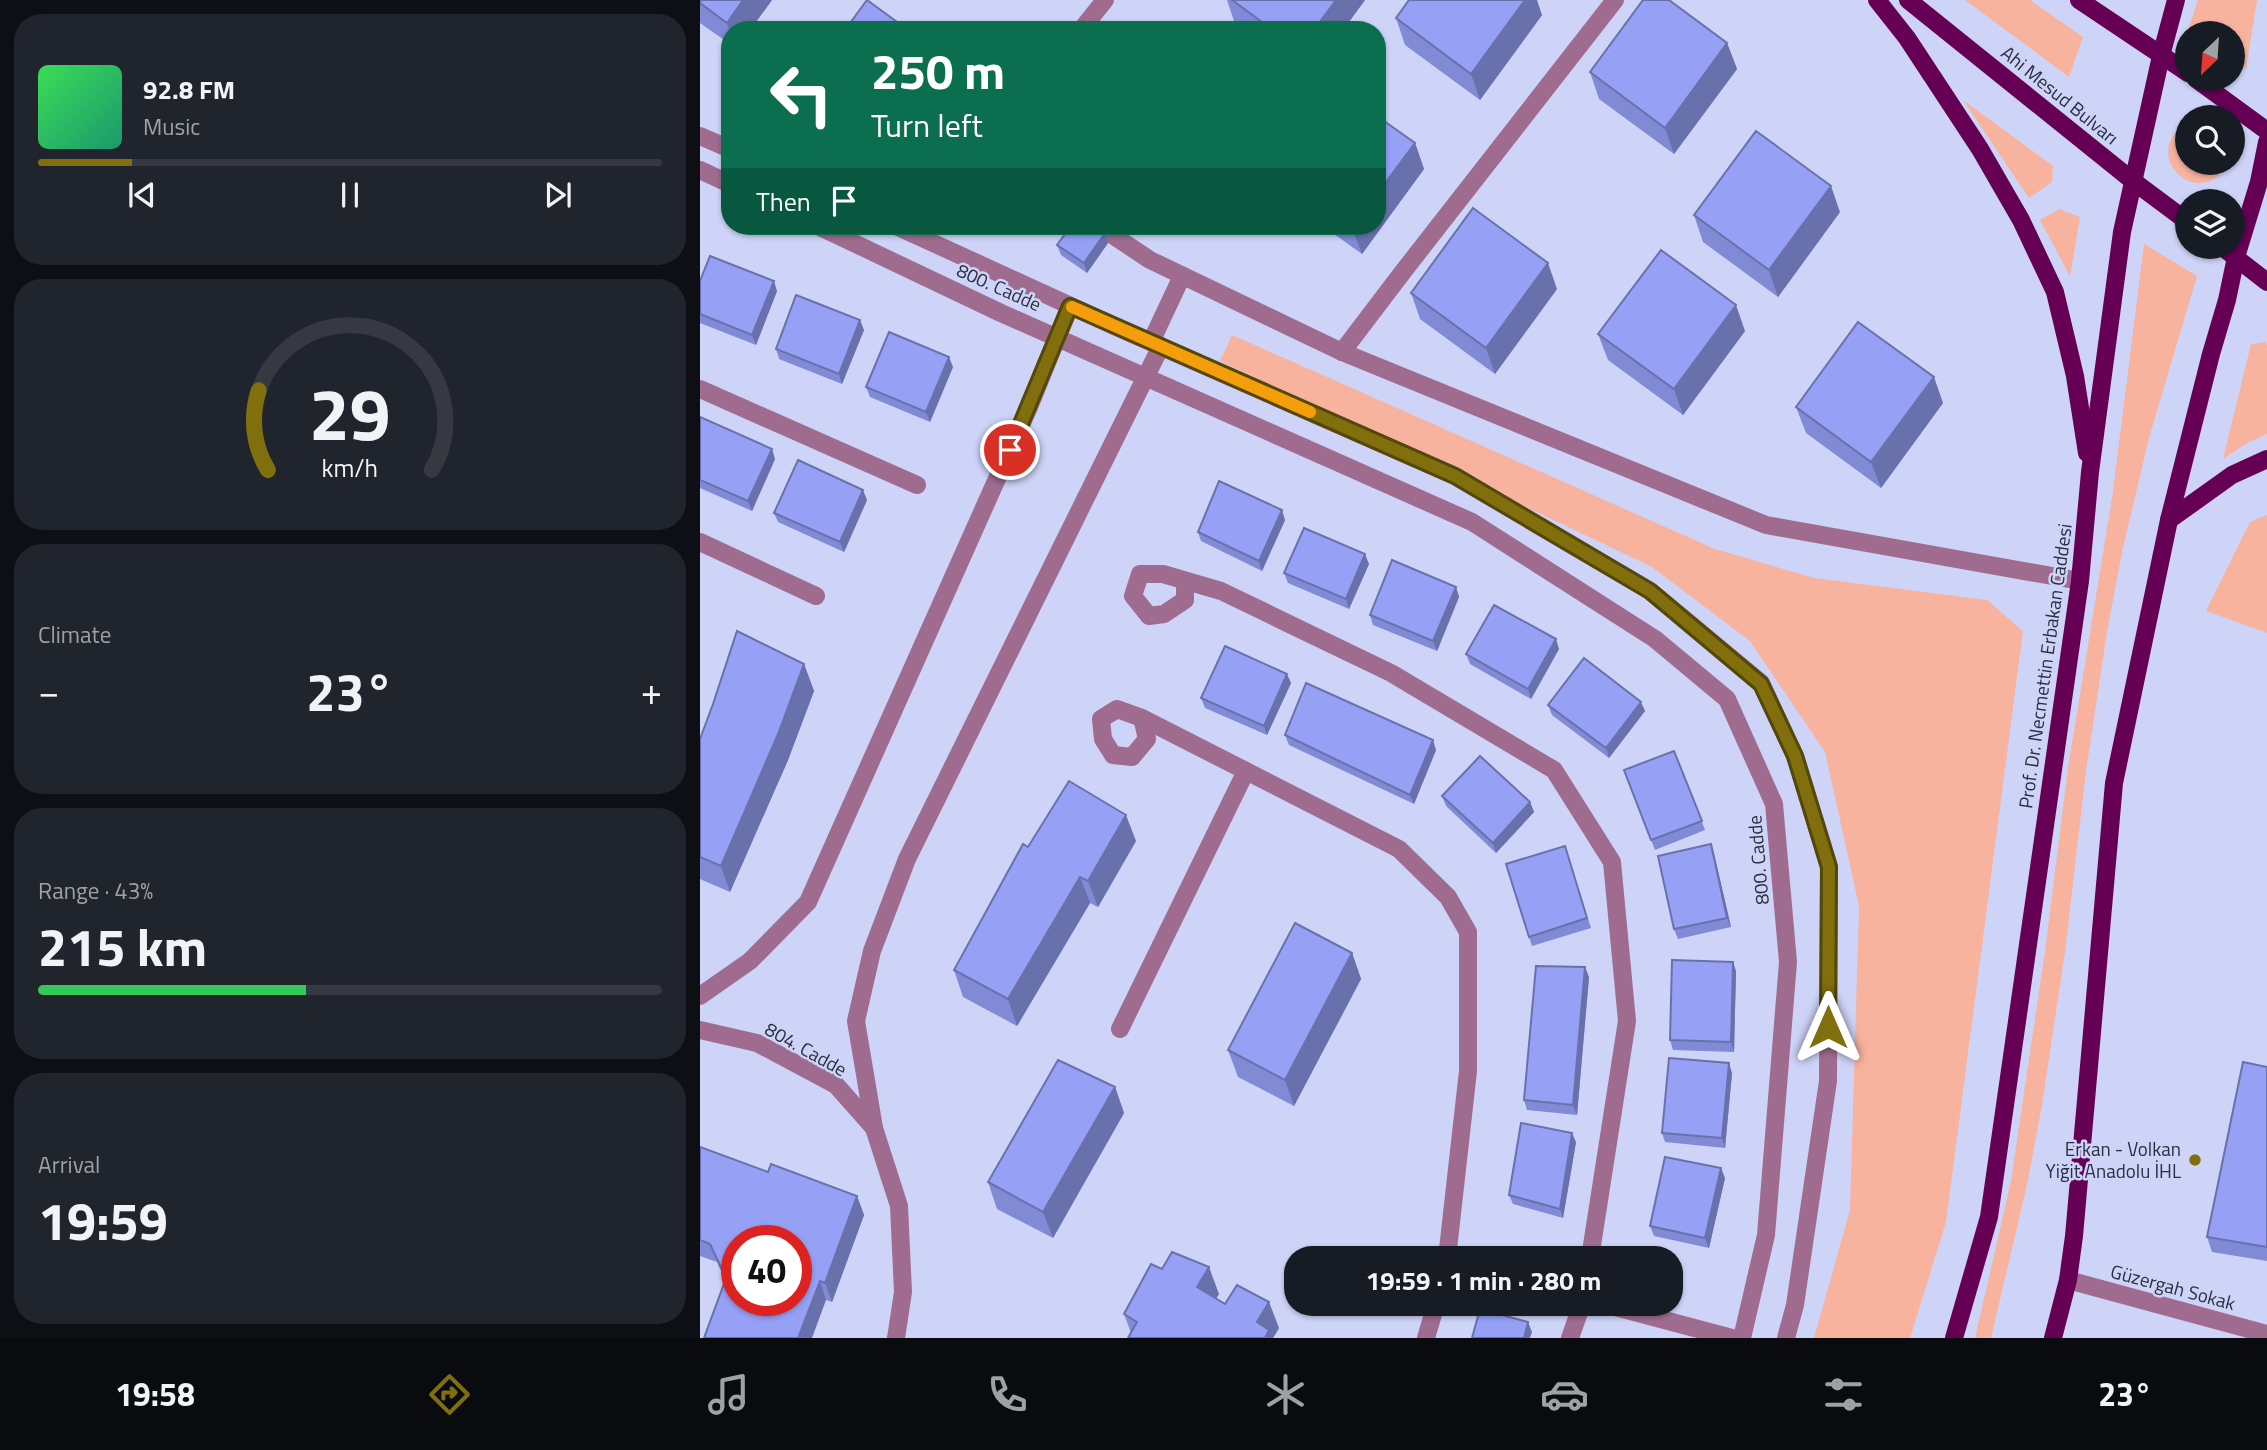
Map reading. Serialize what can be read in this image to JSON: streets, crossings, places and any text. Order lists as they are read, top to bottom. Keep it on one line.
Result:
{"streets":{"main road":["Ahi Mesud Bulvarı","Prof. Dr. Necmettin Erbakan Caddesi"],"street":["800. Cadde","804. Cadde","Güzergah Sokak"]},"crossings":[["Ahi Mesud Bulvarı","Prof. Dr. Necmettin Erbakan Caddesi"]],"places":["Erkan - Volkan Yiğit Anadolu İHL"],"north":"bottom left","page":{"turn":["250 m","Turn left"],"song":["92.8 FM","Music"],"then":"Then","tile":["Climate",["Range · 43%","215 km"],["Arrival","19:59"]],"heat":["−","23°","+"],"limit":"40","trip":"19:59 · 1 min · 280 m","tabs":["19:58","23°"],"gauge":["29","km/h"]}}
